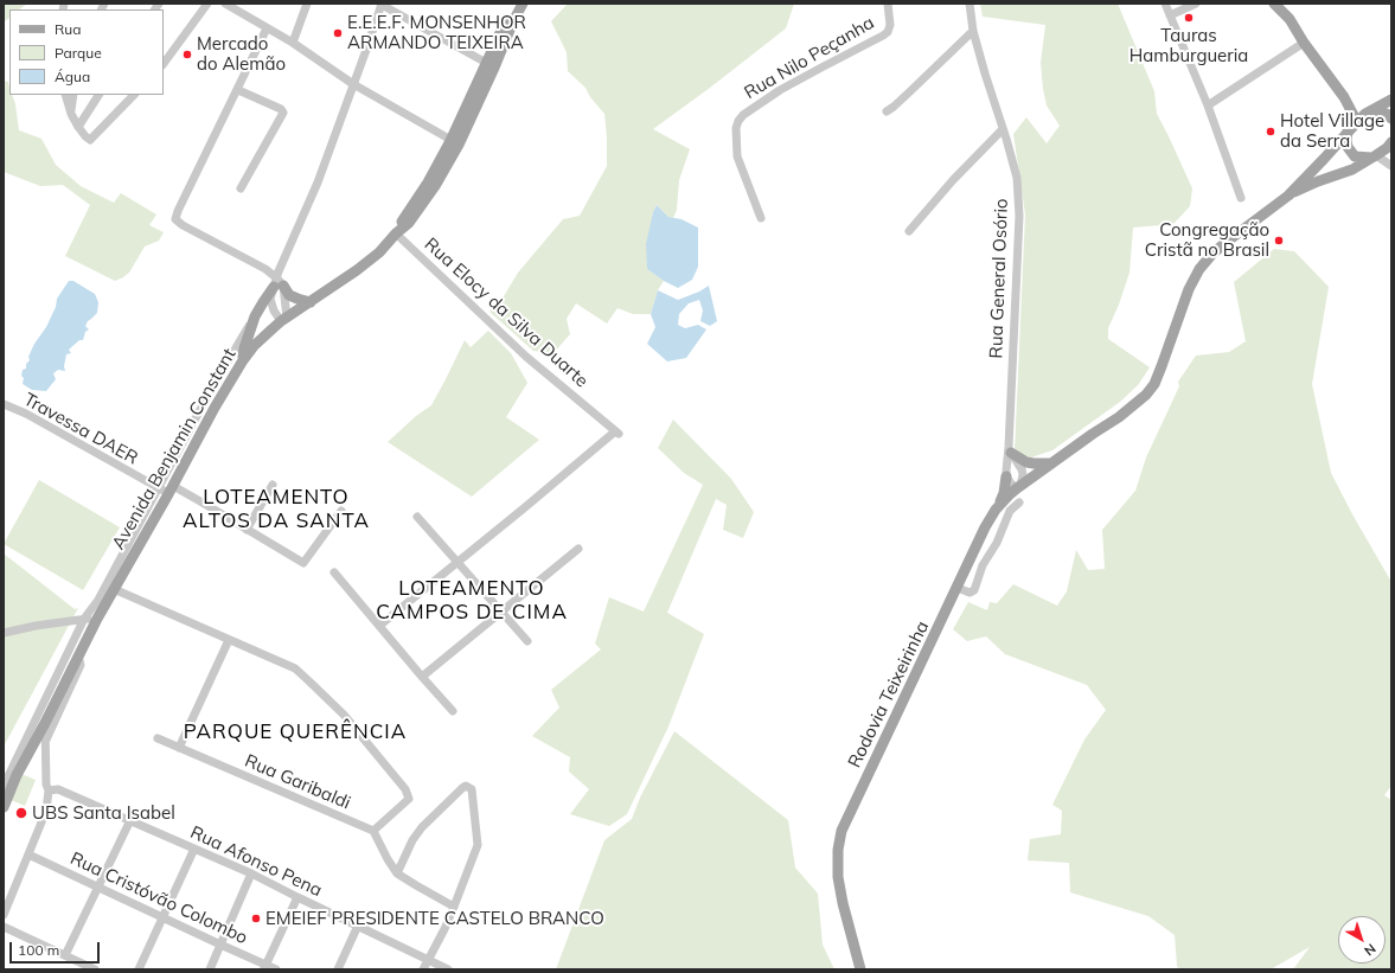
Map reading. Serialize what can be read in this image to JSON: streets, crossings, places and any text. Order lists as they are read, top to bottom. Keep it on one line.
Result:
{"streets":{"main road":["Avenida Benjamin Constant","Rodovia Teixeirinha"],"street":["Rua Nilo Peçanha","Rua General Osório","Rua Elocy da Silva Duarte","Travessa DAER","Rua Garibaldi","Rua Afonso Pena","Rua Cristóvão Colombo"]},"crossings":[["Rua General Osório","Rodovia Teixeirinha"],["Rua Elocy da Silva Duarte","Avenida Benjamin Constant"],["Travessa DAER","Avenida Benjamin Constant"],["Avenida Benjamin Constant","Rua Afonso Pena"],["Avenida Benjamin Constant","Rua Cristóvão Colombo"]],"districts":["LOTEAMENTO ALTOS DA SANTA","LOTEAMENTO CAMPOS DE CIMA","PARQUE QUERÊNCIA"],"places":["Tauras Hamburgueria","E.E.E.F. MONSENHOR ARMANDO TEIXEIRA","Mercado do Alemão","Hotel Village da Serra","Congregação Cristã no Brasil","UBS Santa Isabel","EMEIEF PRESIDENTE CASTELO BRANCO"],"legend":["Rua","Parque","Água"],"scale_bar":"100 m","north":"bottom right"}
